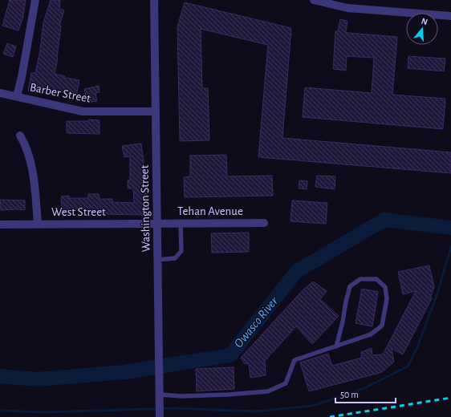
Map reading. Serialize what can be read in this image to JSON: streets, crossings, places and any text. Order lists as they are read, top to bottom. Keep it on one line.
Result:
{"streets":{"street":["Barber Street","Washington Street","Tehan Avenue","West Street"]},"crossings":[["Barber Street","Washington Street"],["Washington Street","Tehan Avenue"],["Washington Street","West Street"],["Tehan Avenue","West Street"]],"water":["Owasco River"],"scale_bar":"50 m","north":"top"}
